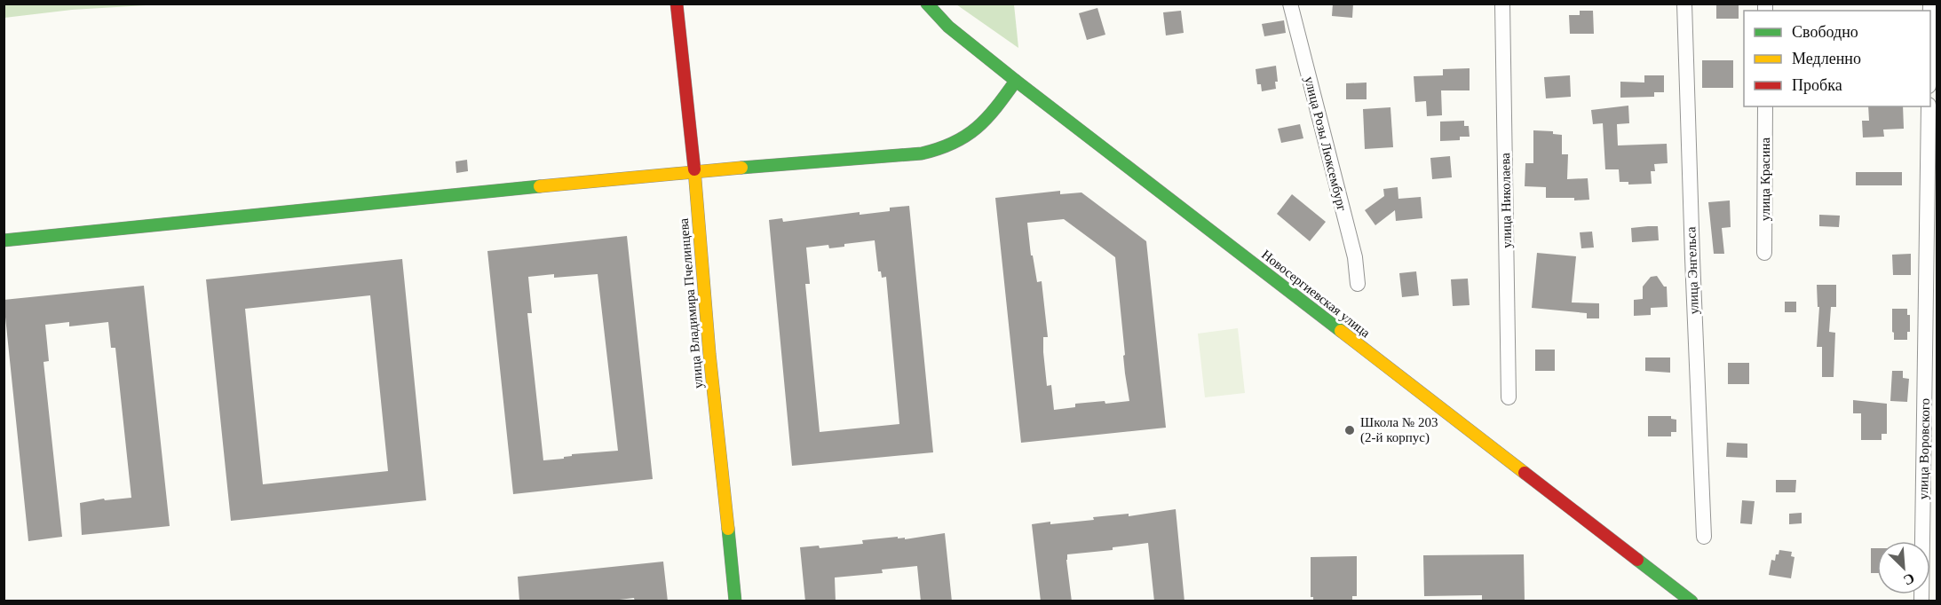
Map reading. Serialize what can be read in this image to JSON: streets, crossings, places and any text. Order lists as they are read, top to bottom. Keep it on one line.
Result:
{"streets":{"street":["улица Розы Люксембург","улица Красина","улица Николаева","улица Энгельса","Новосергиевская улица","улица Владимира Пчелинцева","улица Воровского"]},"places":["Школа № 203 (2-й корпус)"],"legend":["Свободно","Медленно","Пробка"],"north":"bottom right"}
